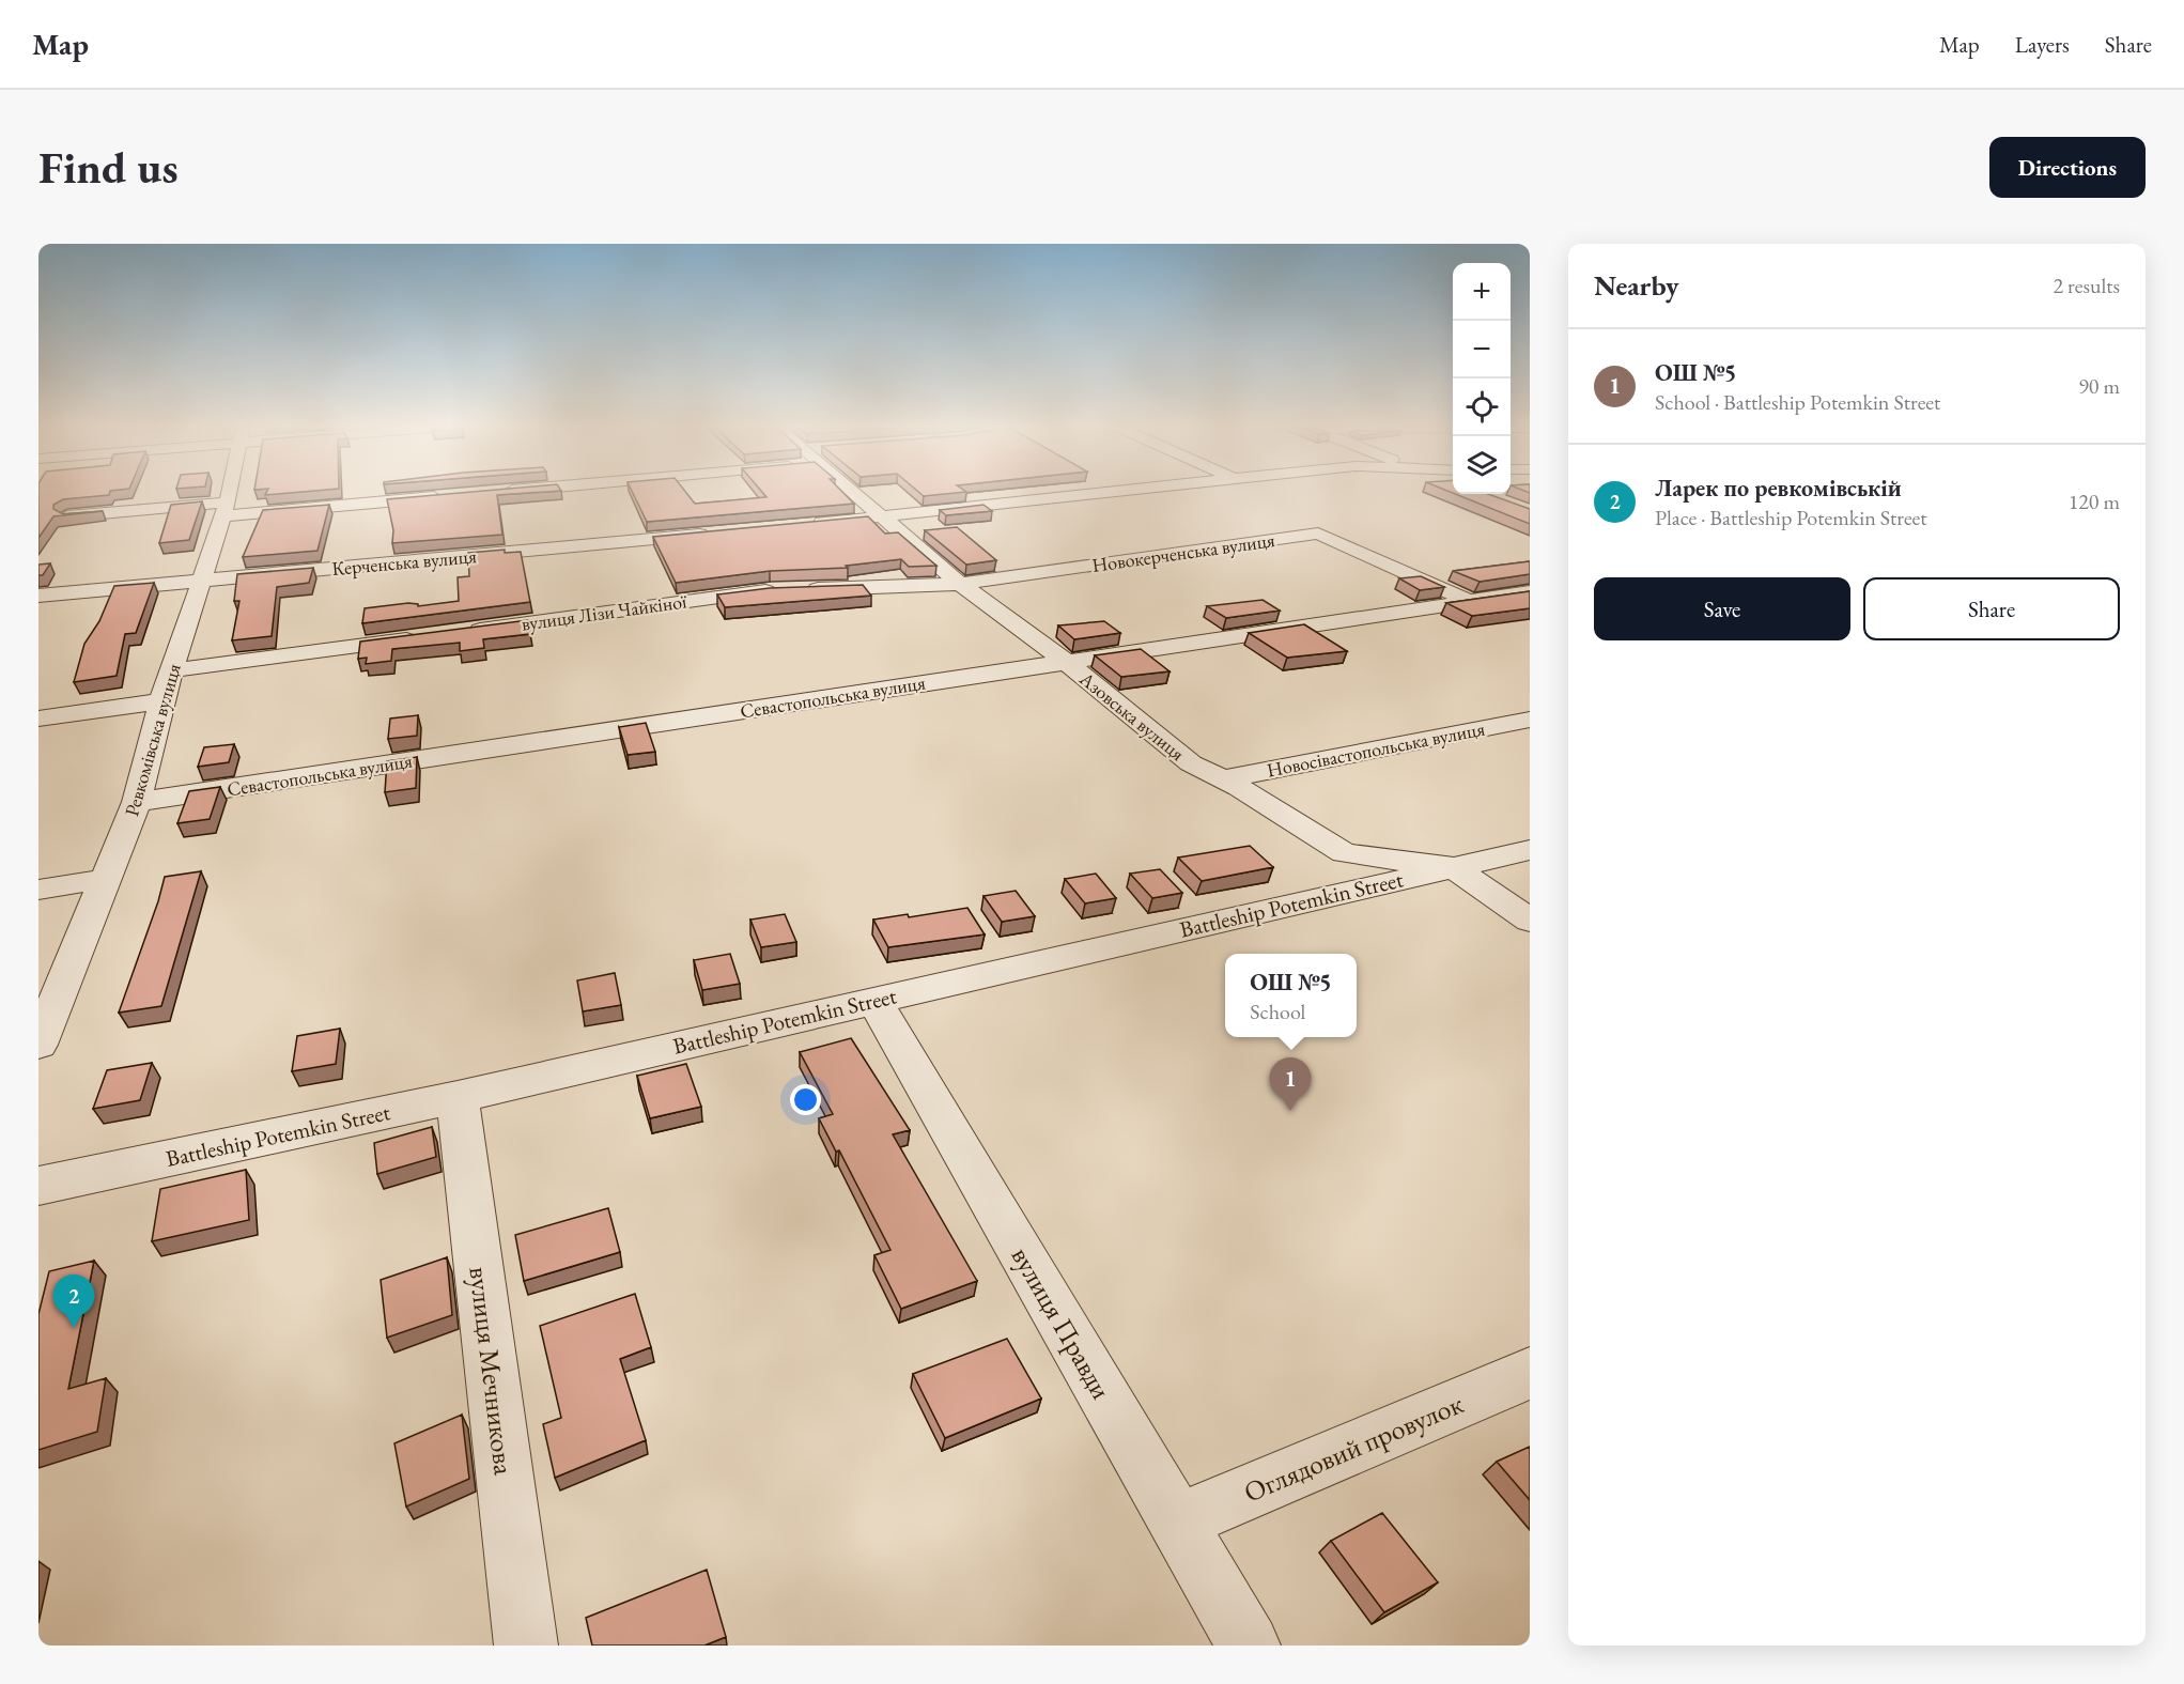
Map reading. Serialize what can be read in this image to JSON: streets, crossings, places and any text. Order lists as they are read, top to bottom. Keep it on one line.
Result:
{"streets":{"street":["Новокерченська вулиця","Керченська вулиця","вулиця Лізи Чайкіної","Севастопольська вулиця","Азовська вулиця","Ревкомівська вулиця","Новосівастопольська вулиця","Battleship Potemkin Street","вулиця Правди","вулиця Мечникова","Оглядовий провулок"]},"crossings":[["Новокерченська вулиця","вулиця Лізи Чайкіної"],["Новокерченська вулиця","Севастопольська вулиця"],["Новокерченська вулиця","Азовська вулиця"],["Керченська вулиця","Ревкомівська вулиця"],["вулиця Лізи Чайкіної","Азовська вулиця"],["Севастопольська вулиця","Азовська вулиця"],["Севастопольська вулиця","Ревкомівська вулиця"],["Азовська вулиця","Новосівастопольська вулиця"],["Азовська вулиця","Battleship Potemkin Street"],["Battleship Potemkin Street","вулиця Правди"],["Battleship Potemkin Street","вулиця Мечникова"],["вулиця Правди","Оглядовий провулок"]],"page":{"header":"Map","nav":["Map","Layers","Share"],"buttons":["Directions",["Save","Share"]],"title":"Find us","heading":["Nearby","2 results"],"map_buttons":["+","−"],"list":[{"mark":"1","name":"ОШ №5","note":"School · Battleship Potemkin Street","value":"90 m"},{"mark":"2","name":"Ларек по ревкомівській","note":"Place · Battleship Potemkin Street","value":"120 m"}],"popup":["ОШ №5","School"],"pins":["1","2"]}}
